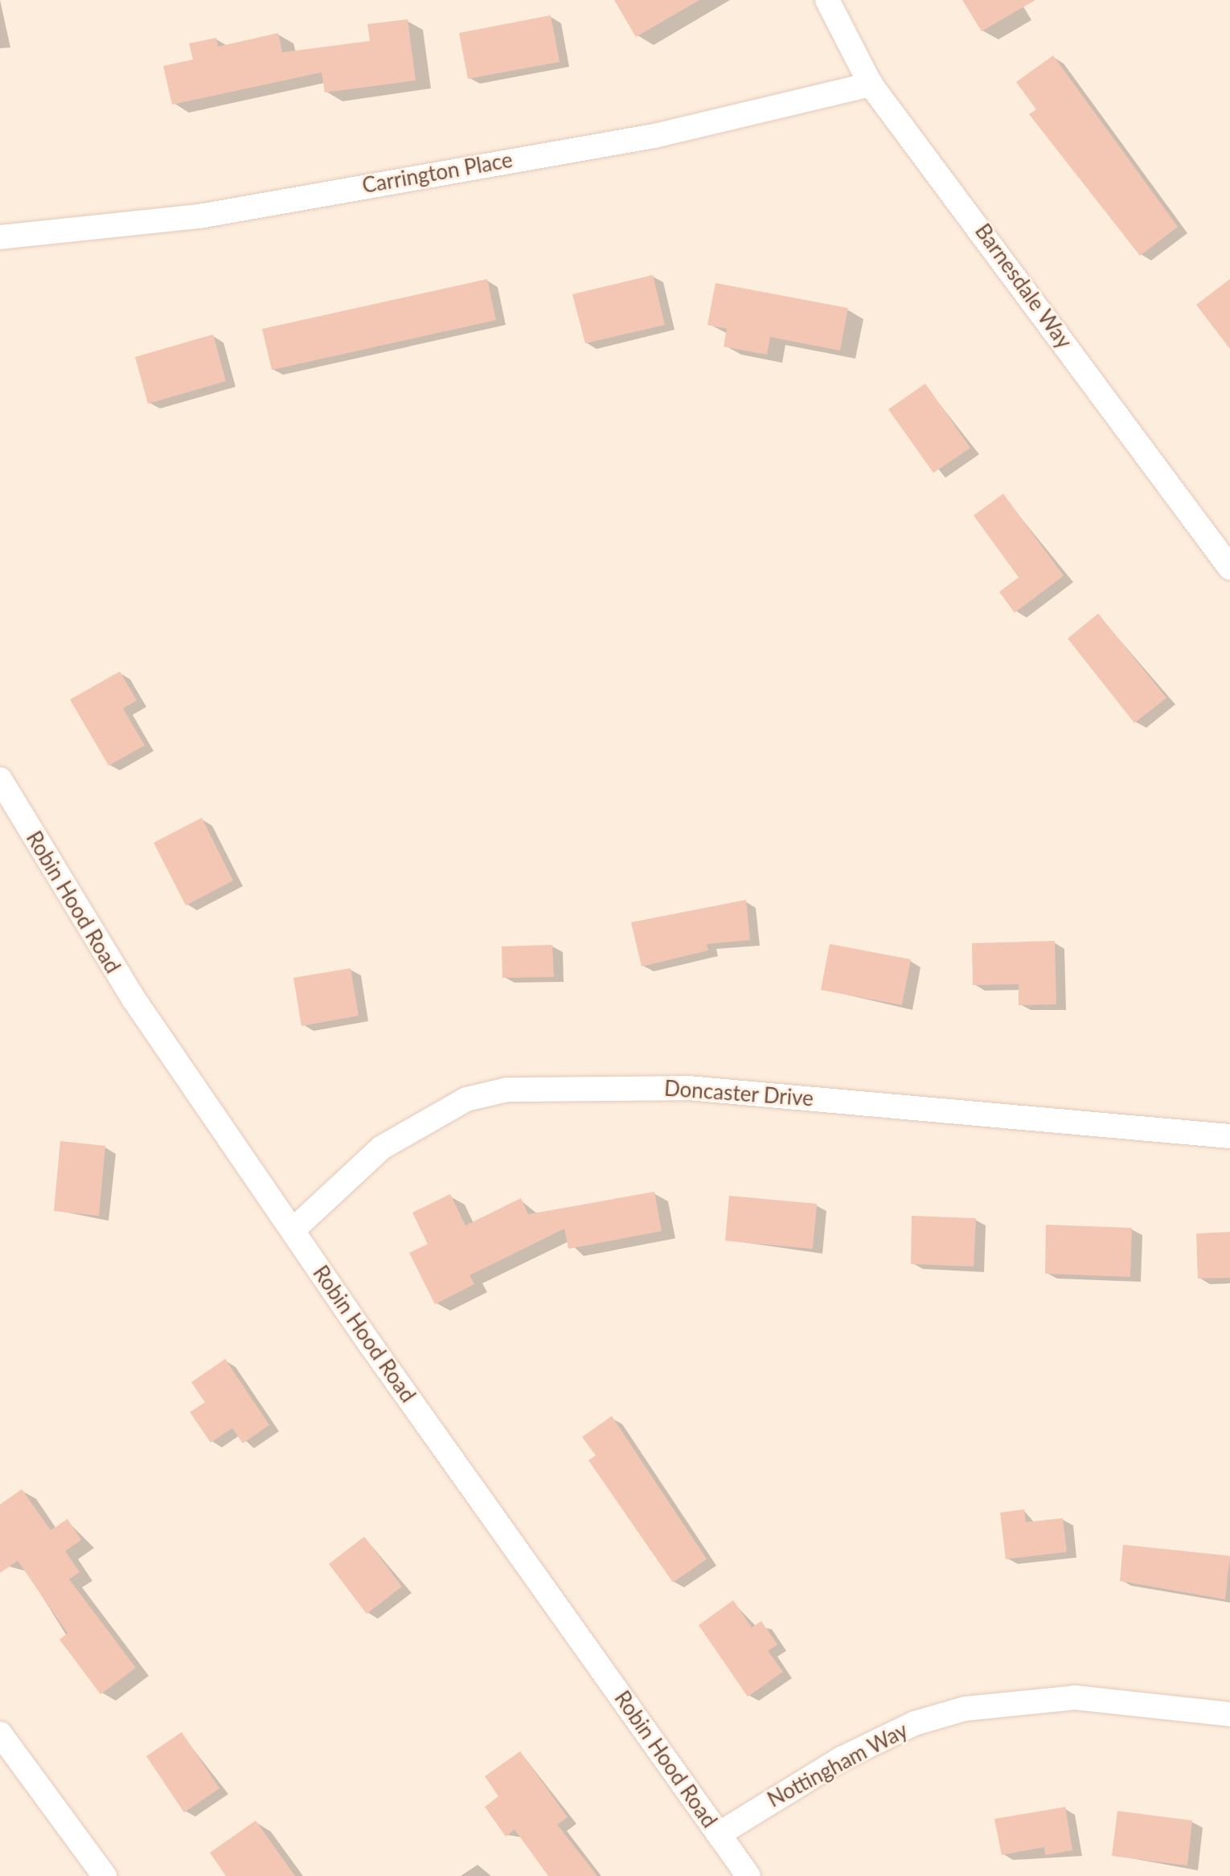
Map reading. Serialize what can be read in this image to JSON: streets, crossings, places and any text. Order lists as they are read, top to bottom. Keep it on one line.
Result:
{"streets":{"street":["Carrington Place","Barnesdale Way","Robin Hood Road","Doncaster Drive","Nottingham Way"]},"crossings":[["Carrington Place","Barnesdale Way"],["Robin Hood Road","Doncaster Drive"],["Robin Hood Road","Nottingham Way"]]}
